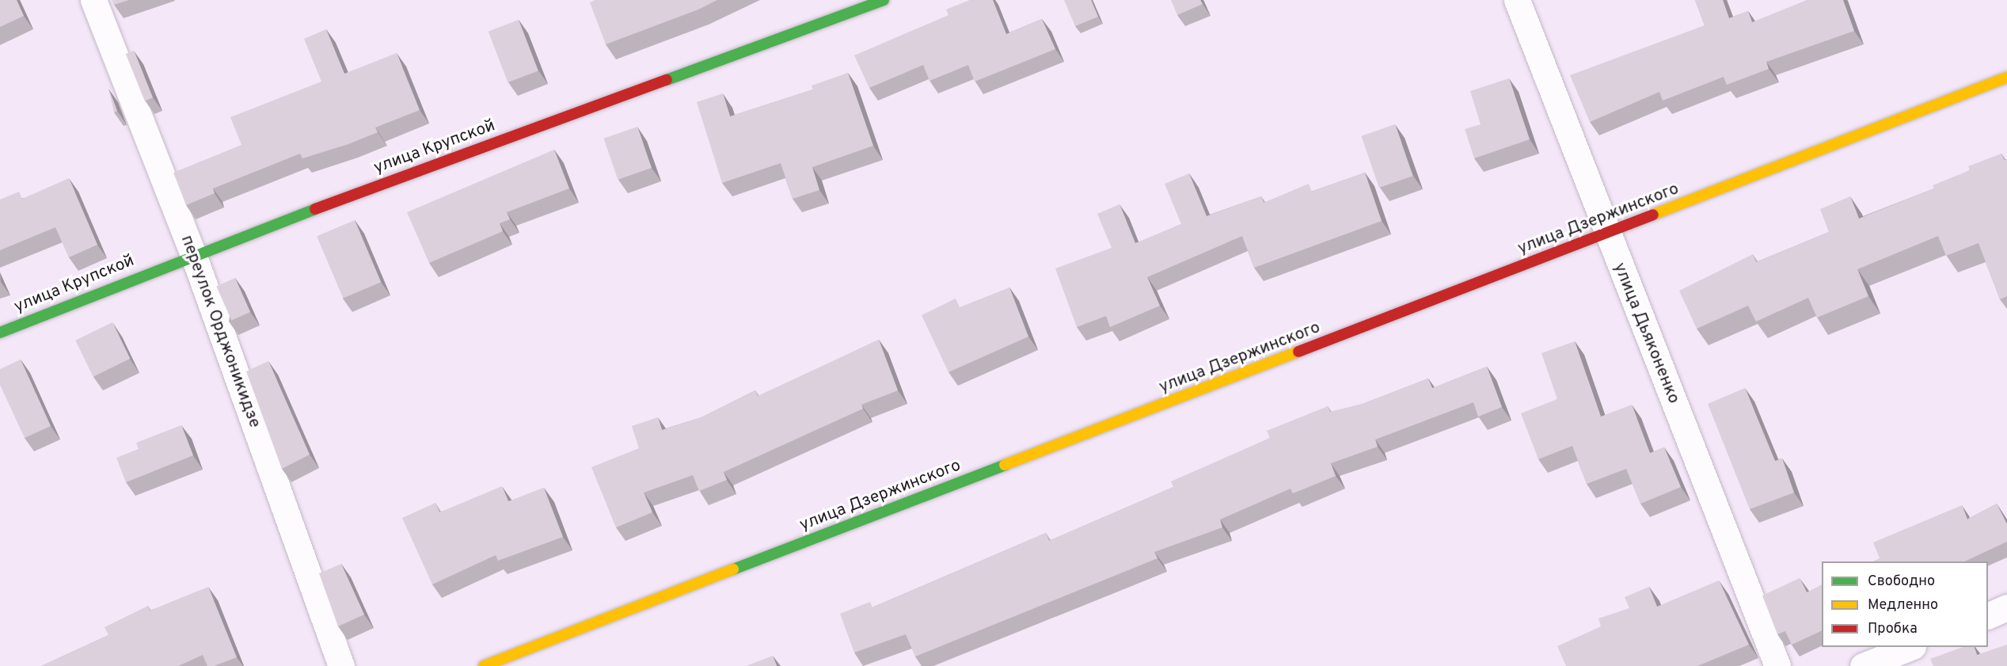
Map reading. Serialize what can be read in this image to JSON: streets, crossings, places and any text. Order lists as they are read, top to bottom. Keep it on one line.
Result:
{"streets":{"street":["улица Крупской","улица Дзержинского","переулок Орджоникидзе","улица Дьяконенко"]},"crossings":[["улица Крупской","переулок Орджоникидзе"],["улица Дзержинского","улица Дьяконенко"]],"legend":["Свободно","Медленно","Пробка"]}
